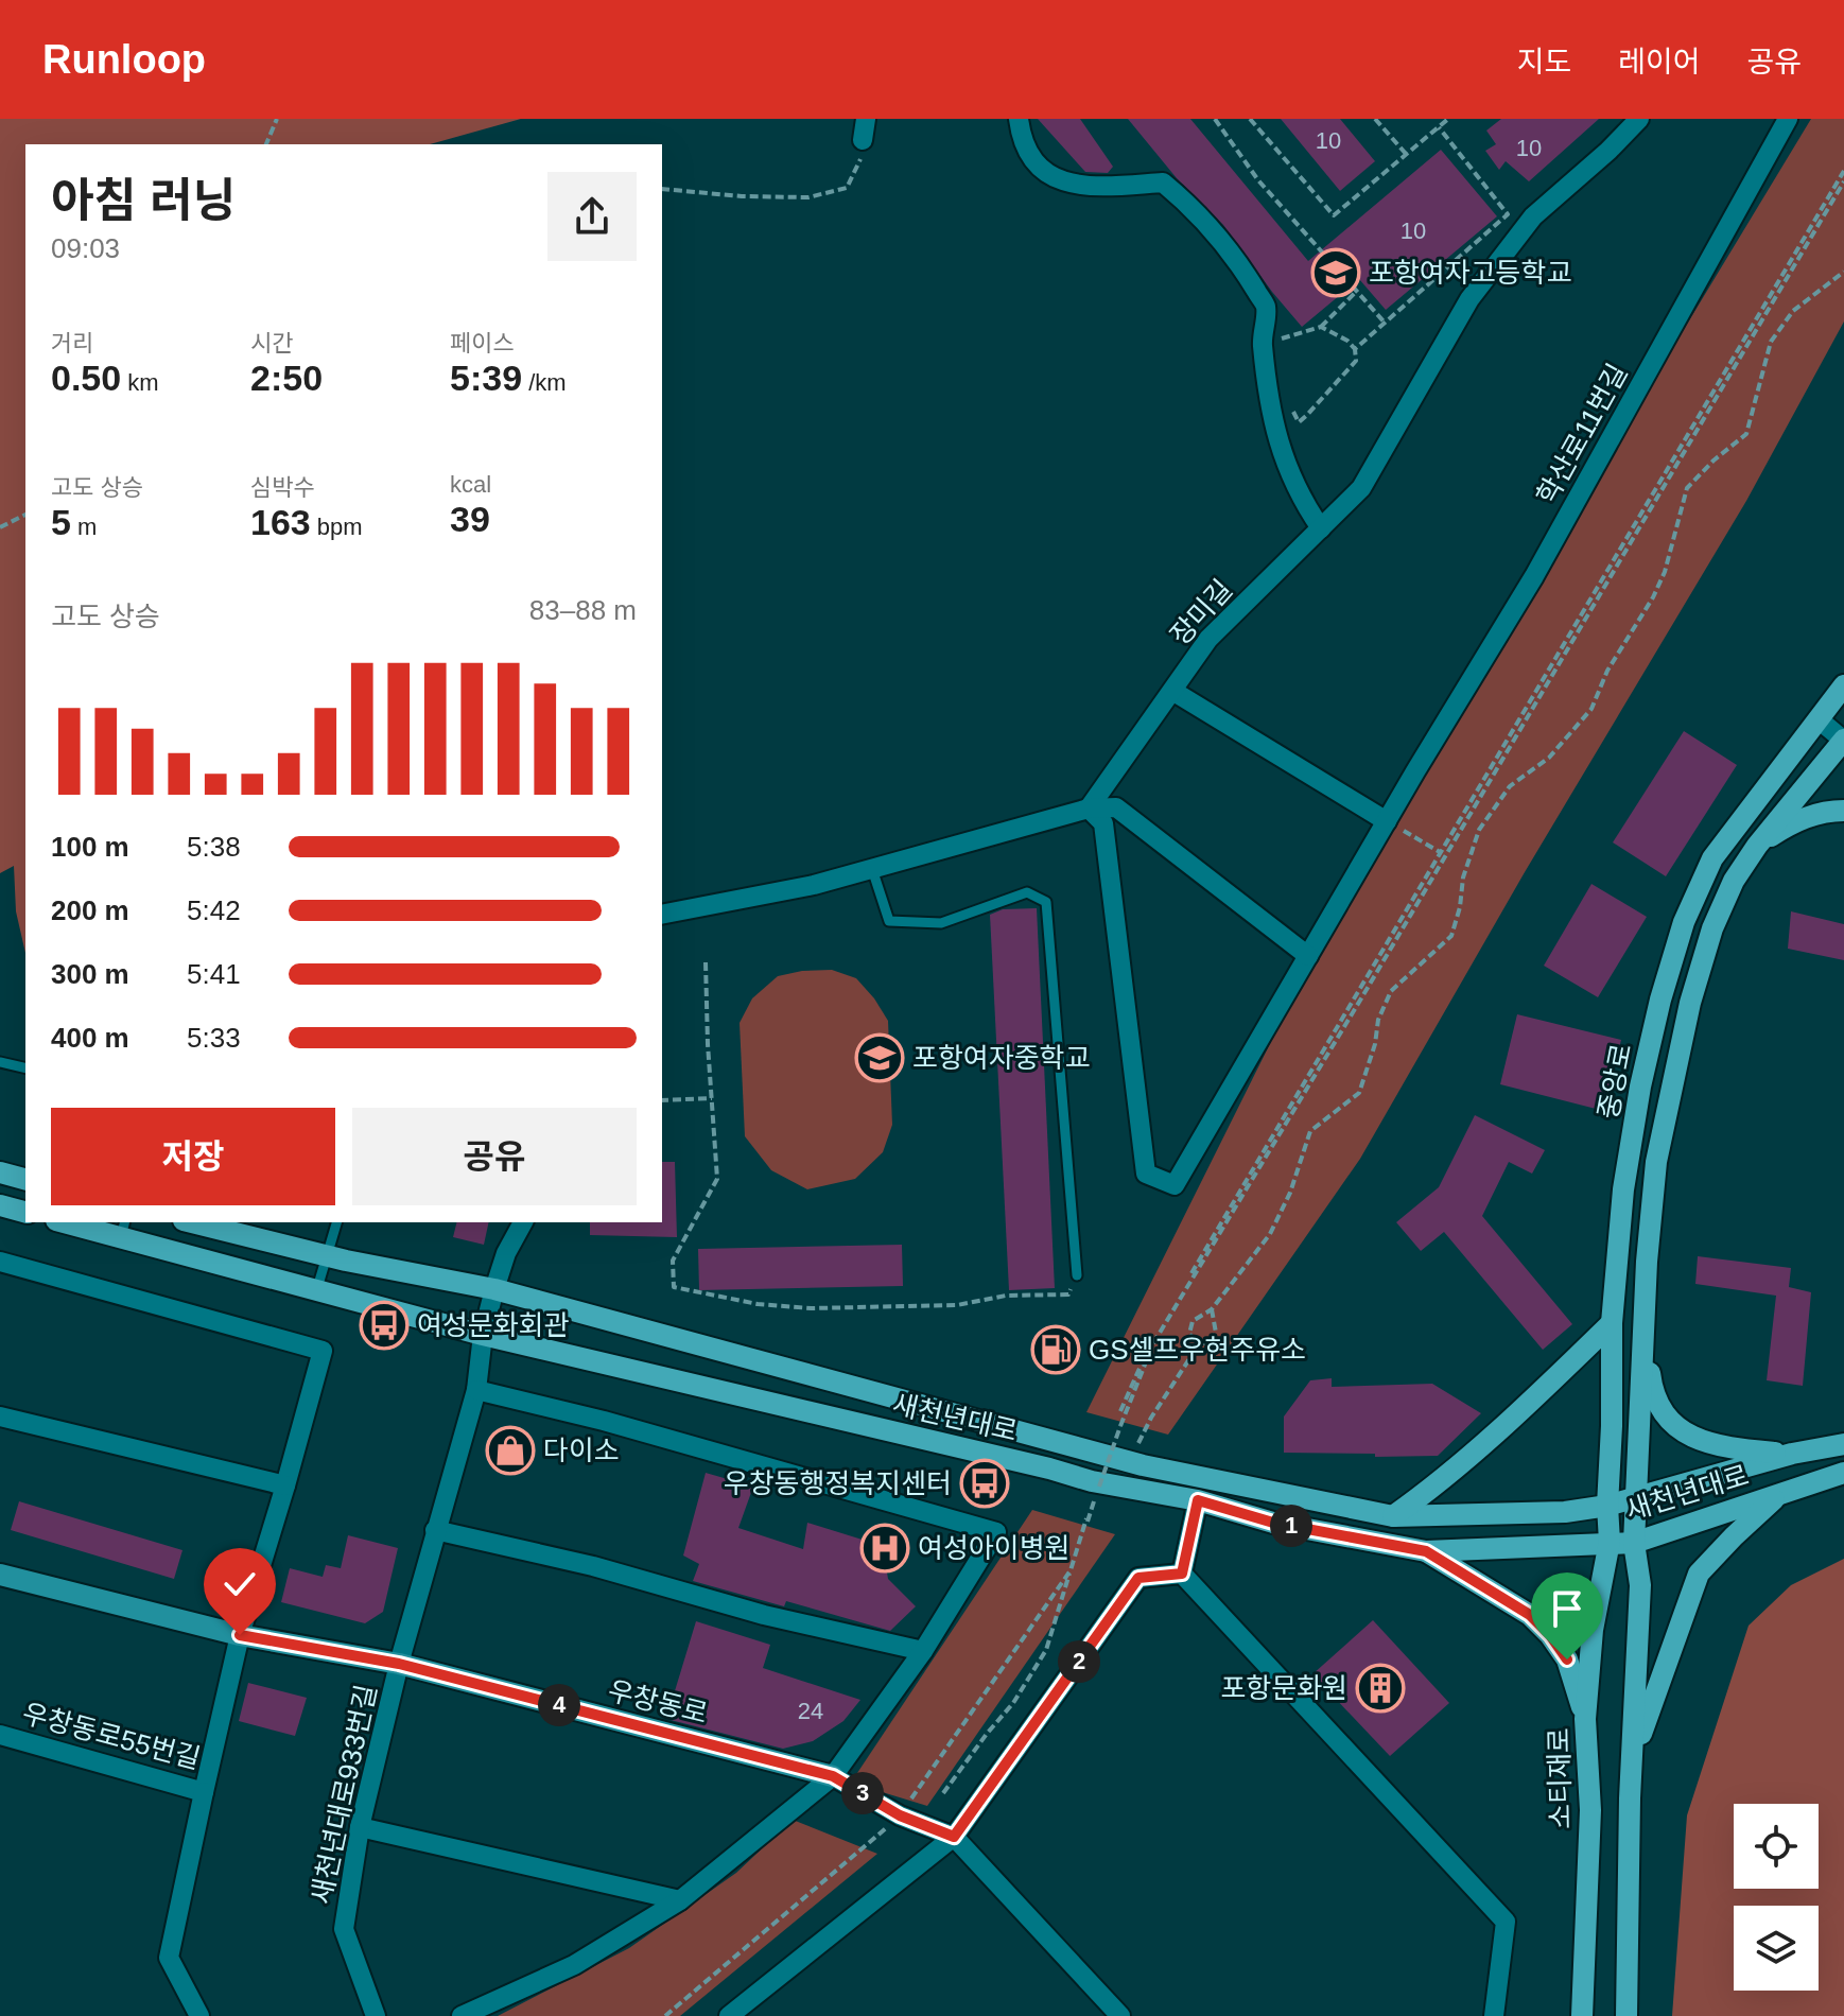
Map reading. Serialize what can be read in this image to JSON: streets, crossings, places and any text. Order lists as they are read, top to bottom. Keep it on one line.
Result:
{"streets":{"main road":["중앙로","새천년대로","우창동로","소티재로"],"street":["학산로11번길","장미길","우창동로55번길","새천년대로933번길"]},"crossings":[["학산로11번길","장미길"],["중앙로","새천년대로"],["중앙로","소티재로"],["새천년대로","소티재로"],["새천년대로","새천년대로933번길"],["우창동로","우창동로55번길"],["우창동로","새천년대로933번길"]],"places":{"school or university":["포항여자고등학교","포항여자중학교"],"bus stop":["여성문화회관","우창동행정복지센터"],"fuel station":["GS셀프우현주유소"],"shop":["다이소"],"hospital":["여성아이병원"],"building":["포항문화원"]},"house_numbers":["10","10","10","24"],"page":{"header":"Runloop","nav":["지도","레이어","공유"],"heading":["아침 러닝","09:03"],"stats":[["거리","0.50 km"],["시간","2:50"],["페이스","5:39 /km"],["고도 상승","5 m"],["심박수","163 bpm"],["kcal","39"]],"chart":["고도 상승","83–88 m"],"list":[{"name":"100 m","note":"5:38"},{"name":"200 m","note":"5:42"},{"name":"300 m","note":"5:41"},{"name":"400 m","note":"5:33"}],"buttons":["저장","공유"],"pins":["1","2","4","3"]}}
